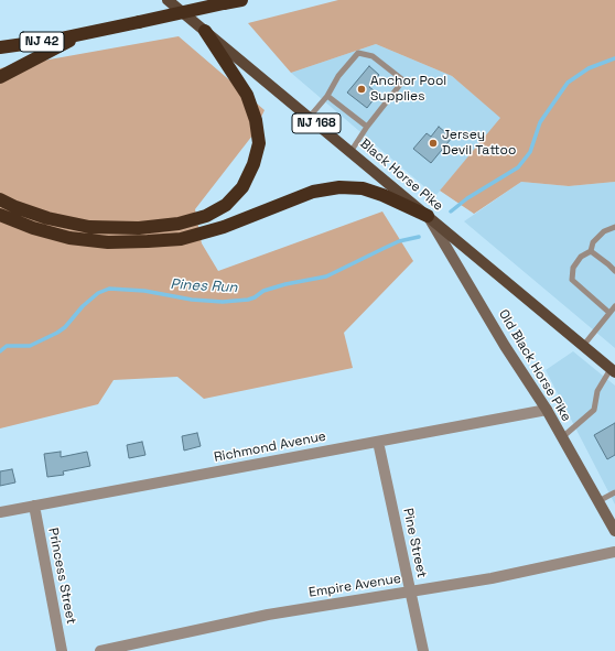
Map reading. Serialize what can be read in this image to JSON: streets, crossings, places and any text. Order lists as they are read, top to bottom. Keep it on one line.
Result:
{"streets":{"highway":["NJ 42"],"main road":["NJ 168","Black Horse Pike"],"street":["Old Black Horse Pike","Richmond Avenue","Pine Street","Princess Street","Empire Avenue"]},"crossings":[["Black Horse Pike","Old Black Horse Pike"],["Old Black Horse Pike","Richmond Avenue"],["Richmond Avenue","Pine Street"],["Richmond Avenue","Princess Street"],["Pine Street","Empire Avenue"]],"water":["Pines Run"],"places":["Anchor Pool Supplies","Jersey Devil Tattoo"]}
